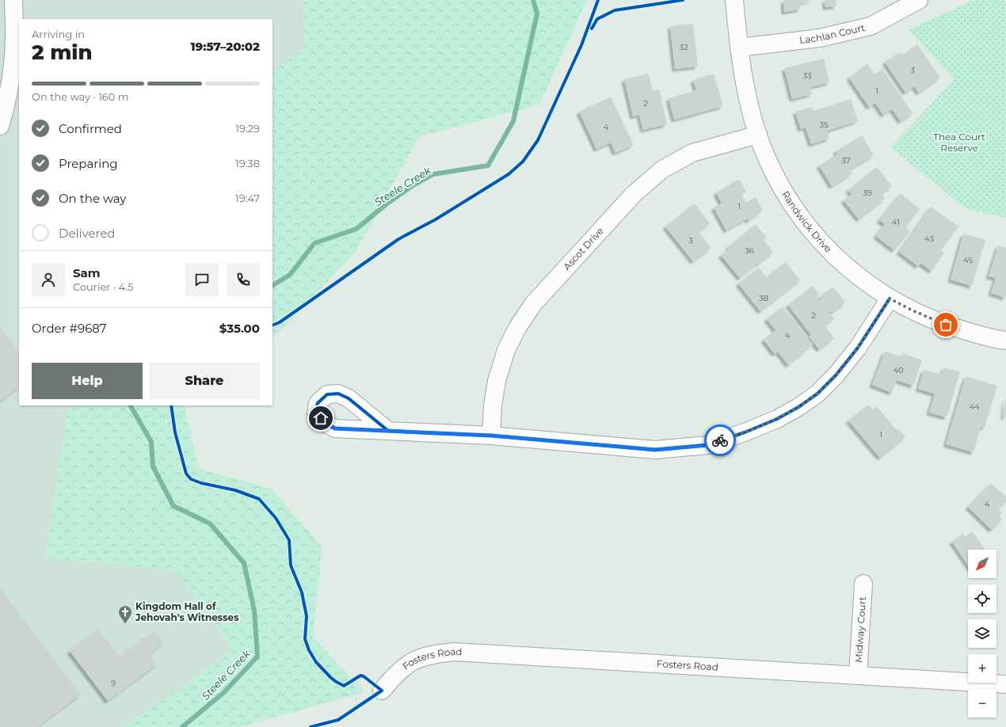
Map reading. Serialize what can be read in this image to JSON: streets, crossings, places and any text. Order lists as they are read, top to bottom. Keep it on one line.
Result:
{"streets":{"street":["Lachlan Court","Randwick Drive","Ascot Drive","Midway Court","Fosters Road"]},"crossings":[["Lachlan Court","Randwick Drive"],["Randwick Drive","Ascot Drive"],["Midway Court","Fosters Road"]],"water":["Steele Creek"],"parks":["Thea Court Reserve"],"places":{"church":["Kingdom Hall of Jehovah's Witnesses"]},"house_numbers":["32","3","33","1","2","35","4","37","39","1","41","43","3","36","45","38","2","4","40","44","1","4","9"],"north":"bottom left","page":{"heading":["2 min","Arriving in","19:57–20:02"],"panel":["Sam","Courier · 4.5","Order #9687","$35.00"],"bar":"On the way · 160 m","list":[["Confirmed","19:29"],["Preparing","19:38"],["On the way","19:47"],"Delivered"],"buttons":["Help","Share"],"map_buttons":["+","−"]}}
